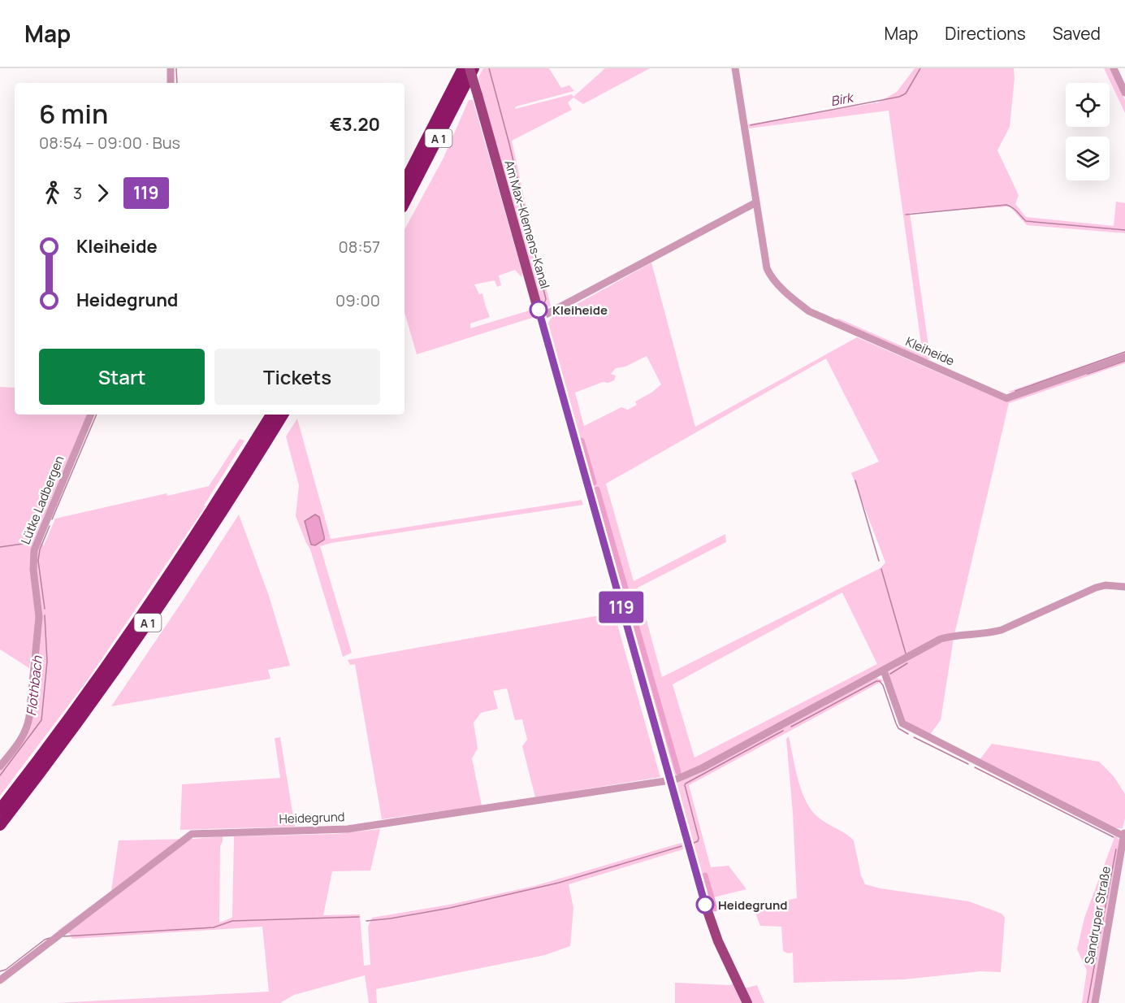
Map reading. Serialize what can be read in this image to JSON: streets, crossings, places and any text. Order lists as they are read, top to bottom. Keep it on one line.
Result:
{"streets":{"highway":["A 1"],"main road":["Am Max-Klemens-Kanal"],"street":["Kleiheide","Lütke Ladbergen","Heidegrund","Sandruper Straße"]},"crossings":[["Am Max-Klemens-Kanal","Heidegrund"]],"water":["Birk","Flothbach"],"places":["Kleiheide","Heidegrund"],"lines":["bus line 119"],"page":{"header":"Map","nav":["Map","Directions","Saved"],"on_map":"119","heading":["6 min","08:54 – 09:00 · Bus","€3.20"],"legs":["3","119"],"list":[{"name":"Kleiheide","value":"08:57"},{"name":"Heidegrund","value":"09:00"}],"buttons":["Start","Tickets"]}}
